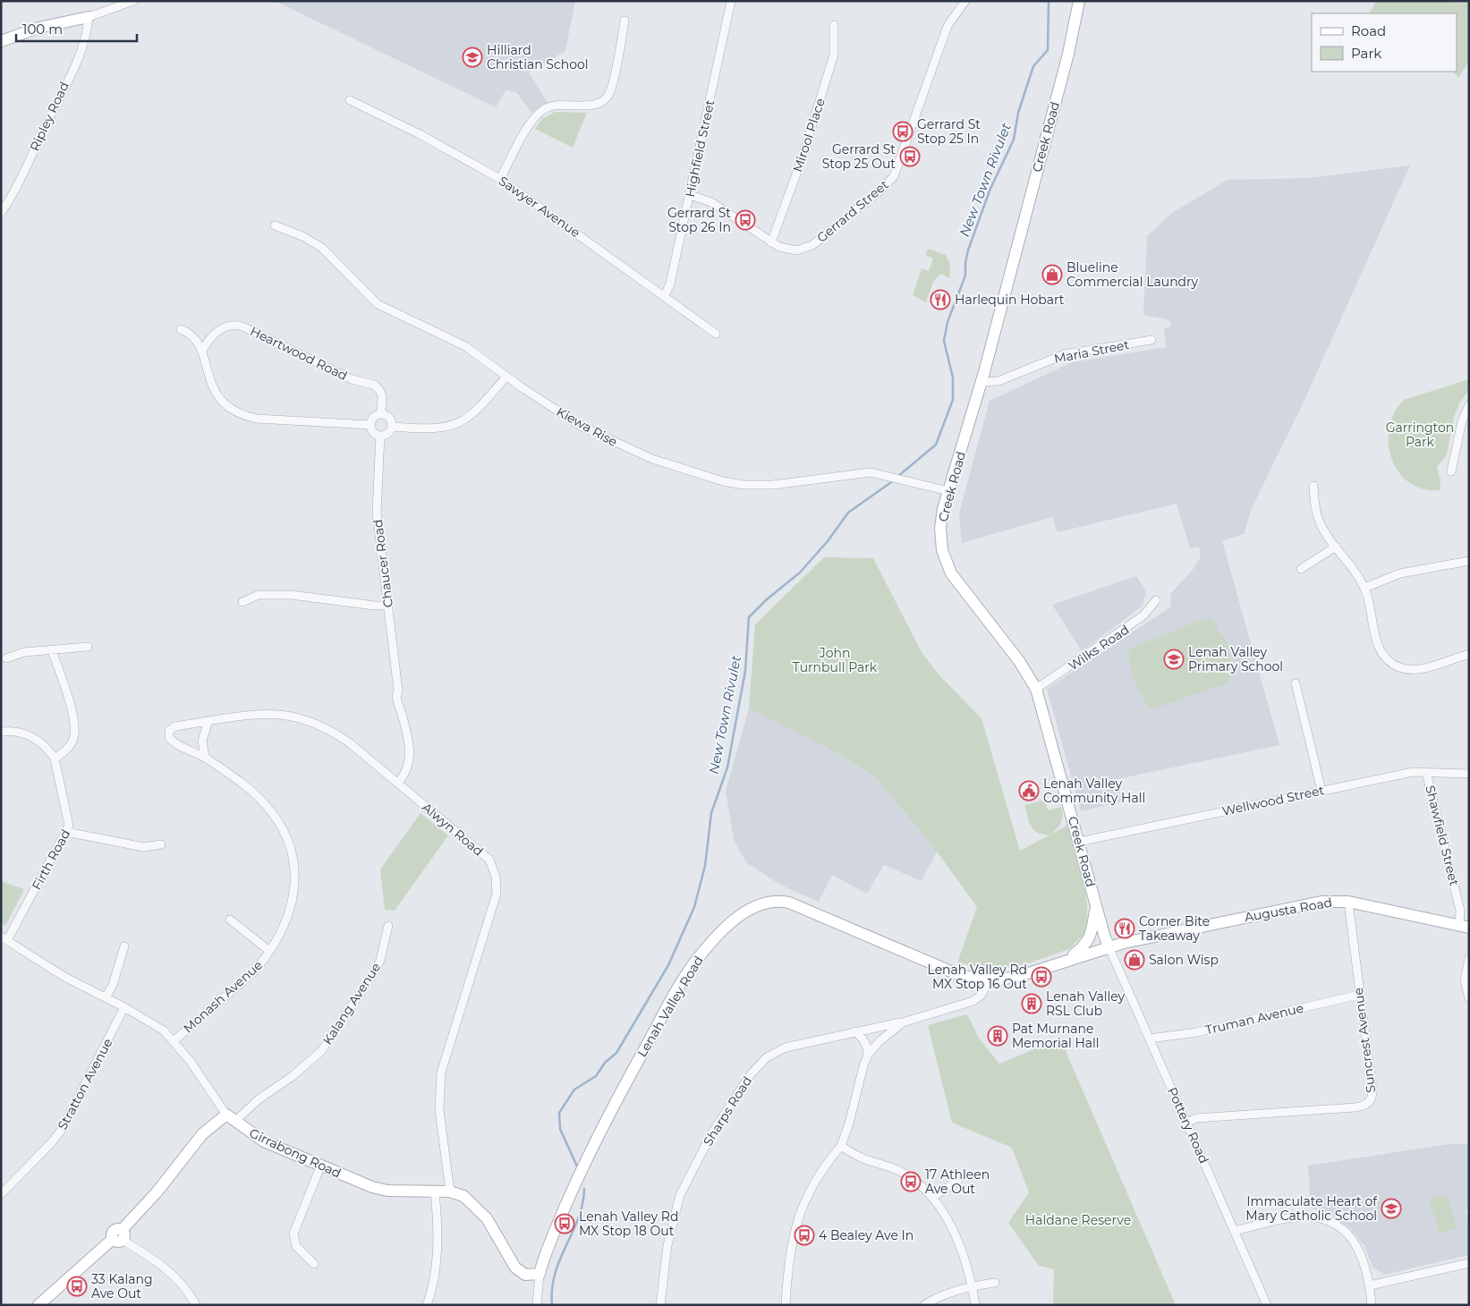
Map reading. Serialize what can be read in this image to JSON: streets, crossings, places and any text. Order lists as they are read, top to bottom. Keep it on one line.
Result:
{"streets":{"street":["Ripley Road","Mirool Place","Creek Road","Highfield Street","Sawyer Avenue","Gerrard Street","Maria Street","Heartwood Road","Kiewa Rise","Chaucer Road","Wilks Road","Wellwood Street","Alwyn Road","Shawfield Street","Firth Road","Augusta Road","Monash Avenue","Kalang Avenue","Lenah Valley Road","Truman Avenue","Suncrest Avenue","Stratton Avenue","Sharps Road","Pottery Road","Girrabong Road"]},"crossings":[["Mirool Place","Gerrard Street"],["Creek Road","Maria Street"],["Creek Road","Kiewa Rise"],["Creek Road","Wilks Road"],["Creek Road","Wellwood Street"],["Creek Road","Augusta Road"],["Creek Road","Lenah Valley Road"],["Creek Road","Pottery Road"],["Highfield Street","Sawyer Avenue"],["Highfield Street","Gerrard Street"],["Heartwood Road","Chaucer Road"],["Chaucer Road","Alwyn Road"],["Wellwood Street","Shawfield Street"],["Alwyn Road","Monash Avenue"],["Alwyn Road","Girrabong Road"],["Shawfield Street","Augusta Road"],["Firth Road","Girrabong Road"],["Augusta Road","Lenah Valley Road"],["Augusta Road","Suncrest Avenue"],["Augusta Road","Pottery Road"],["Monash Avenue","Girrabong Road"],["Kalang Avenue","Girrabong Road"],["Lenah Valley Road","Sharps Road"],["Lenah Valley Road","Pottery Road"],["Lenah Valley Road","Girrabong Road"],["Truman Avenue","Suncrest Avenue"],["Truman Avenue","Pottery Road"],["Suncrest Avenue","Pottery Road"],["Stratton Avenue","Girrabong Road"]],"water":["New Town Rivulet"],"parks":["Garrington Park","John Turnbull Park","Haldane Reserve"],"places":{"school or university":["Hilliard Christian School","Lenah Valley Primary School","Immaculate Heart of Mary Catholic School"],"bus stop":["Gerrard St Stop 25 In","Gerrard St Stop 25 Out","Gerrard St Stop 26 In","Lenah Valley Rd MX Stop 16 Out","17 Athleen Ave Out","Lenah Valley Rd MX Stop 18 Out","4 Bealey Ave In","33 Kalang Ave Out"],"shop":["Blueline Commercial Laundry","Salon Wisp"],"restaurant":["Harlequin Hobart","Corner Bite Takeaway"],"public building":["Lenah Valley Community Hall"],"building":["Lenah Valley RSL Club","Pat Murnane Memorial Hall"]},"legend":["Road","Park"],"scale_bar":"100 m"}
